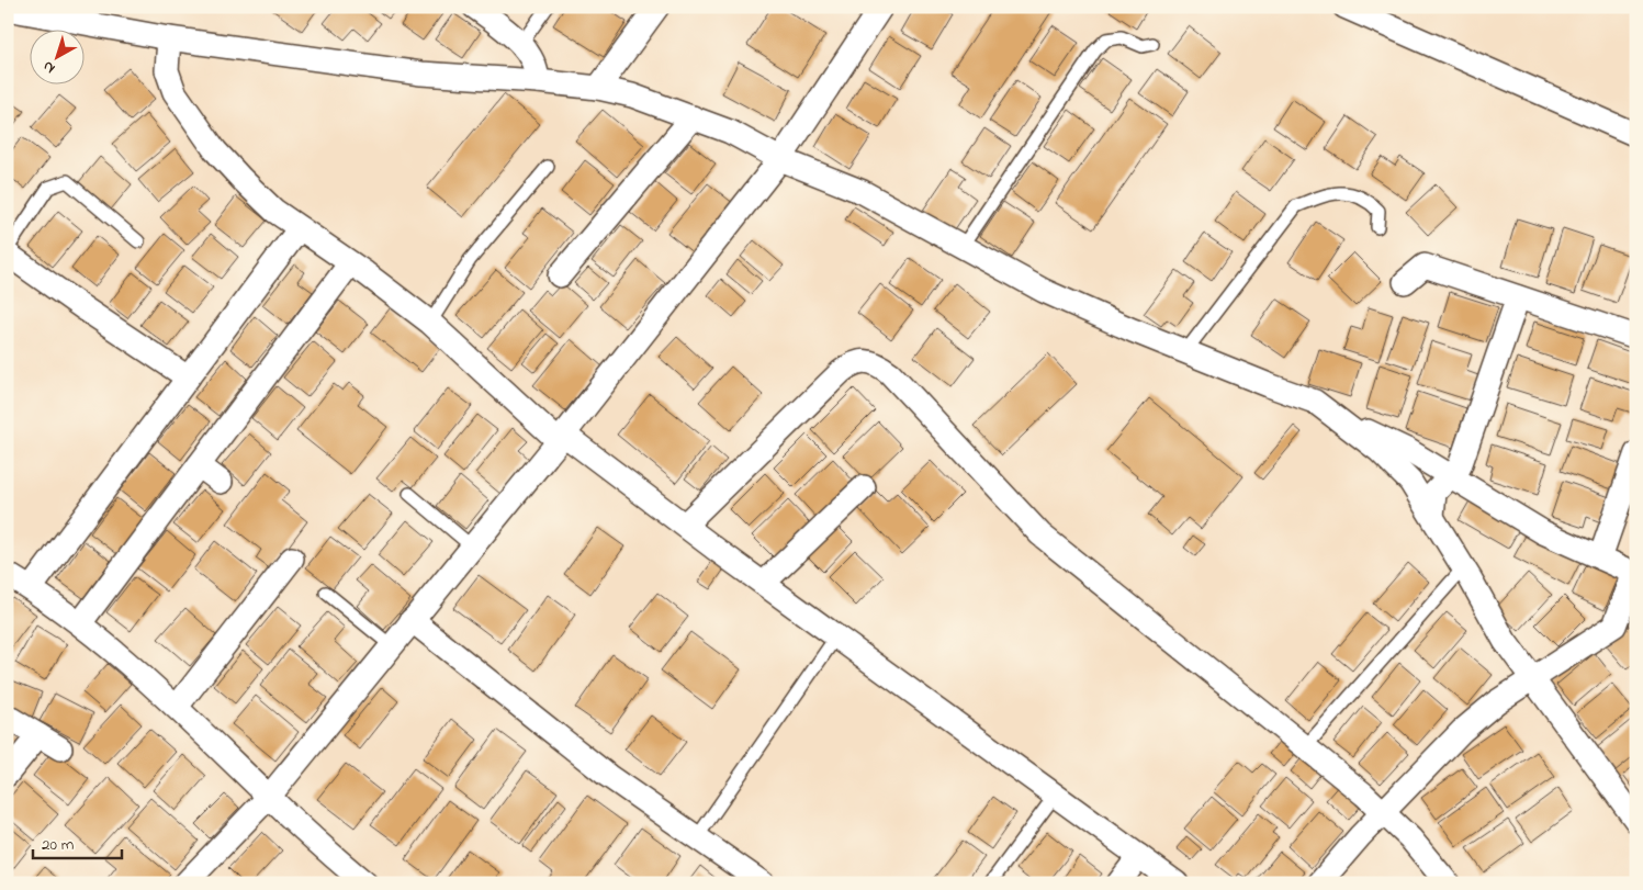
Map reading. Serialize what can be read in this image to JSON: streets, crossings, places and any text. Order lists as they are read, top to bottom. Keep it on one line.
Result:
{"scale_bar":"20 m","north":"bottom left"}
